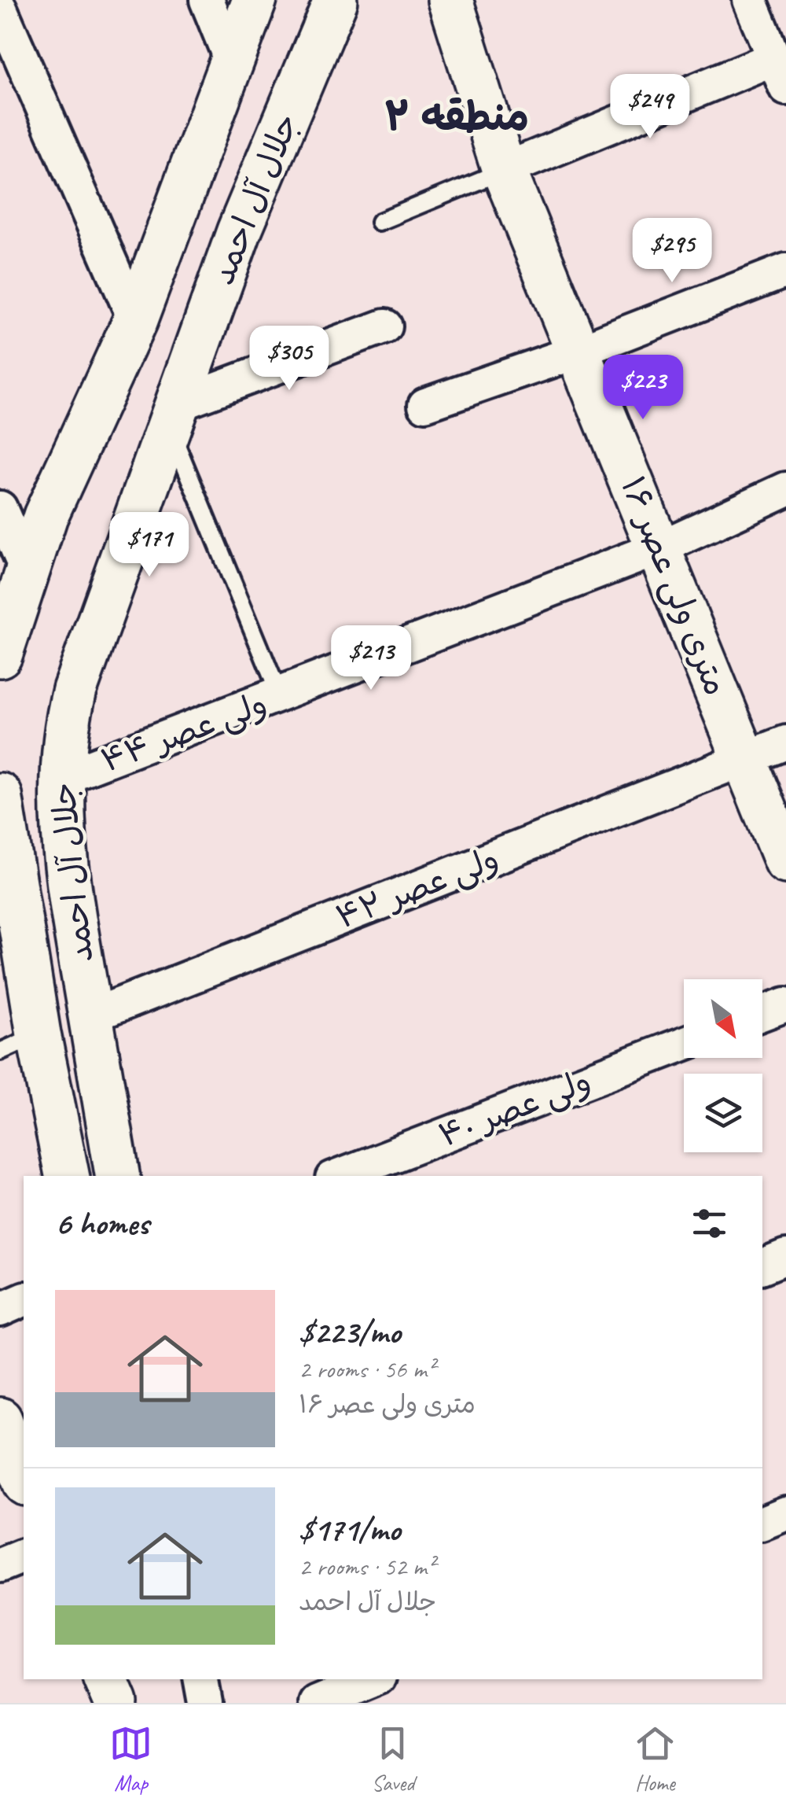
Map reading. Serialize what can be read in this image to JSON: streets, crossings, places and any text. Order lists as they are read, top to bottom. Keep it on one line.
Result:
{"streets":{"street":["جلال آل احمد","۱۶ متری ولی عصر","ولی عصر ۴۴","ولی عصر ۴۲","ولی عصر ۴۰"]},"crossings":[["جلال آل احمد","ولی عصر ۴۴"],["جلال آل احمد","ولی عصر ۴۲"],["۱۶ متری ولی عصر","ولی عصر ۴۴"],["۱۶ متری ولی عصر","ولی عصر ۴۲"]],"districts":["منطقه ۲"],"north":"bottom right","page":{"price":["$249","$295","$305","$223","$171","$213"],"heading":"6 homes","list":[{"name":"$223/mo","note":"2 rooms · 56 m² · ۱۶ متری ولی عصر"},{"name":"$171/mo","note":"2 rooms · 52 m² · جلال آل احمد"}],"tabs":["Map","Saved","Home"]}}
